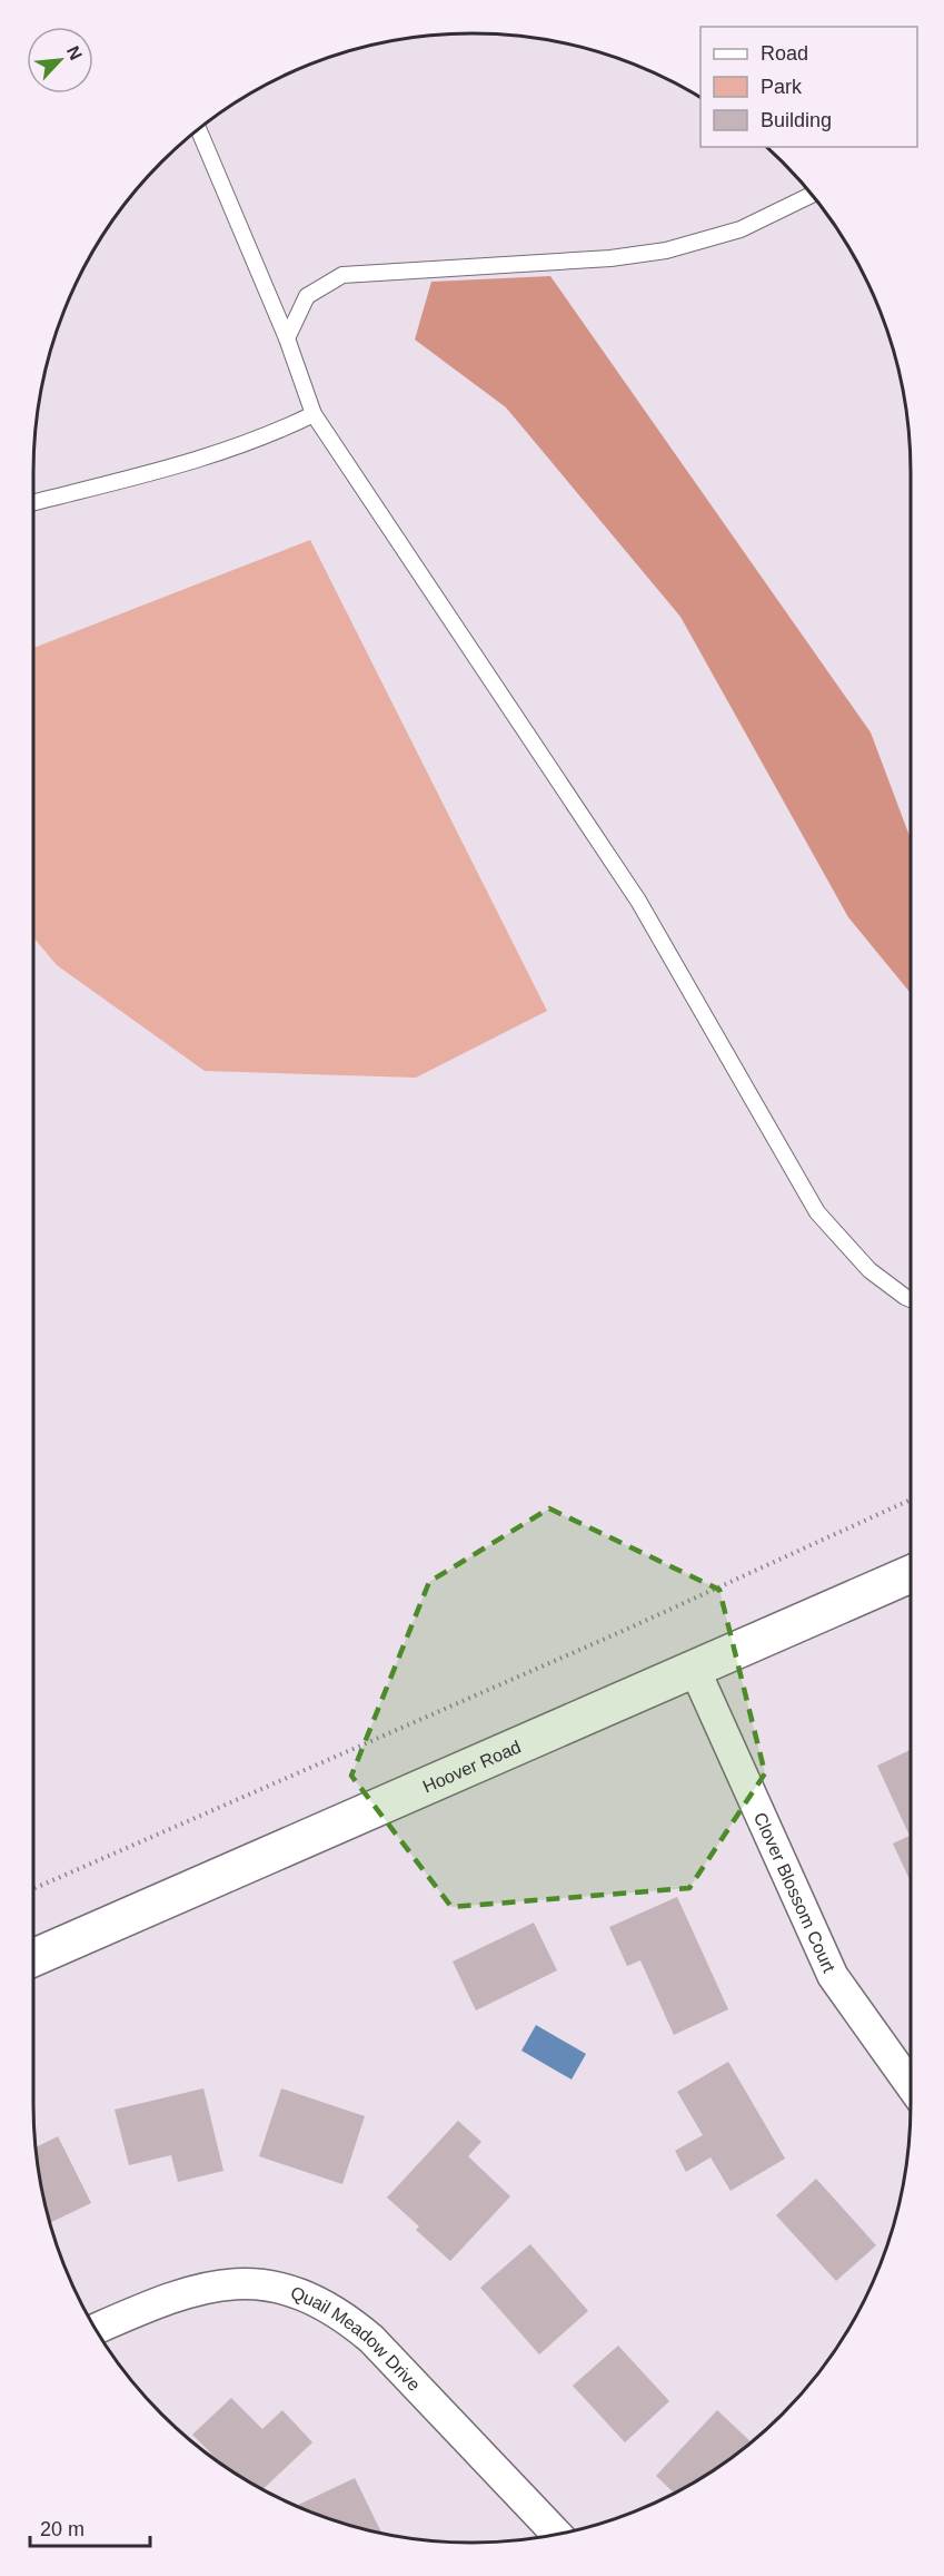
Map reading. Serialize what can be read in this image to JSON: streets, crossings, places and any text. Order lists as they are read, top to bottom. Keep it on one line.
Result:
{"streets":{"main road":["Hoover Road"],"street":["Clover Blossom Court","Quail Meadow Drive"]},"crossings":[["Hoover Road","Clover Blossom Court"]],"legend":["Road","Park","Building"],"scale_bar":"20 m","north":"top right"}
